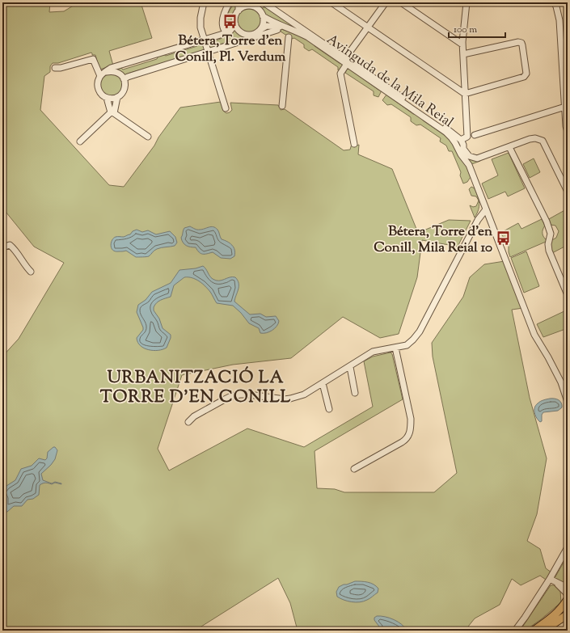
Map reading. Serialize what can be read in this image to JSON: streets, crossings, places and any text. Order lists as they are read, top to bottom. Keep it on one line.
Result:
{"streets":{"street":["Avinguda de la Mila Reial"]},"districts":["URBANITZACIÓ LA TORRE D'EN CONILL"],"places":{"bus stop":["Bétera, Torre d'en Conill, Pl. Verdum","Bétera, Torre d'en Conill, Mila Reial 10"]},"scale_bar":"100 m"}
